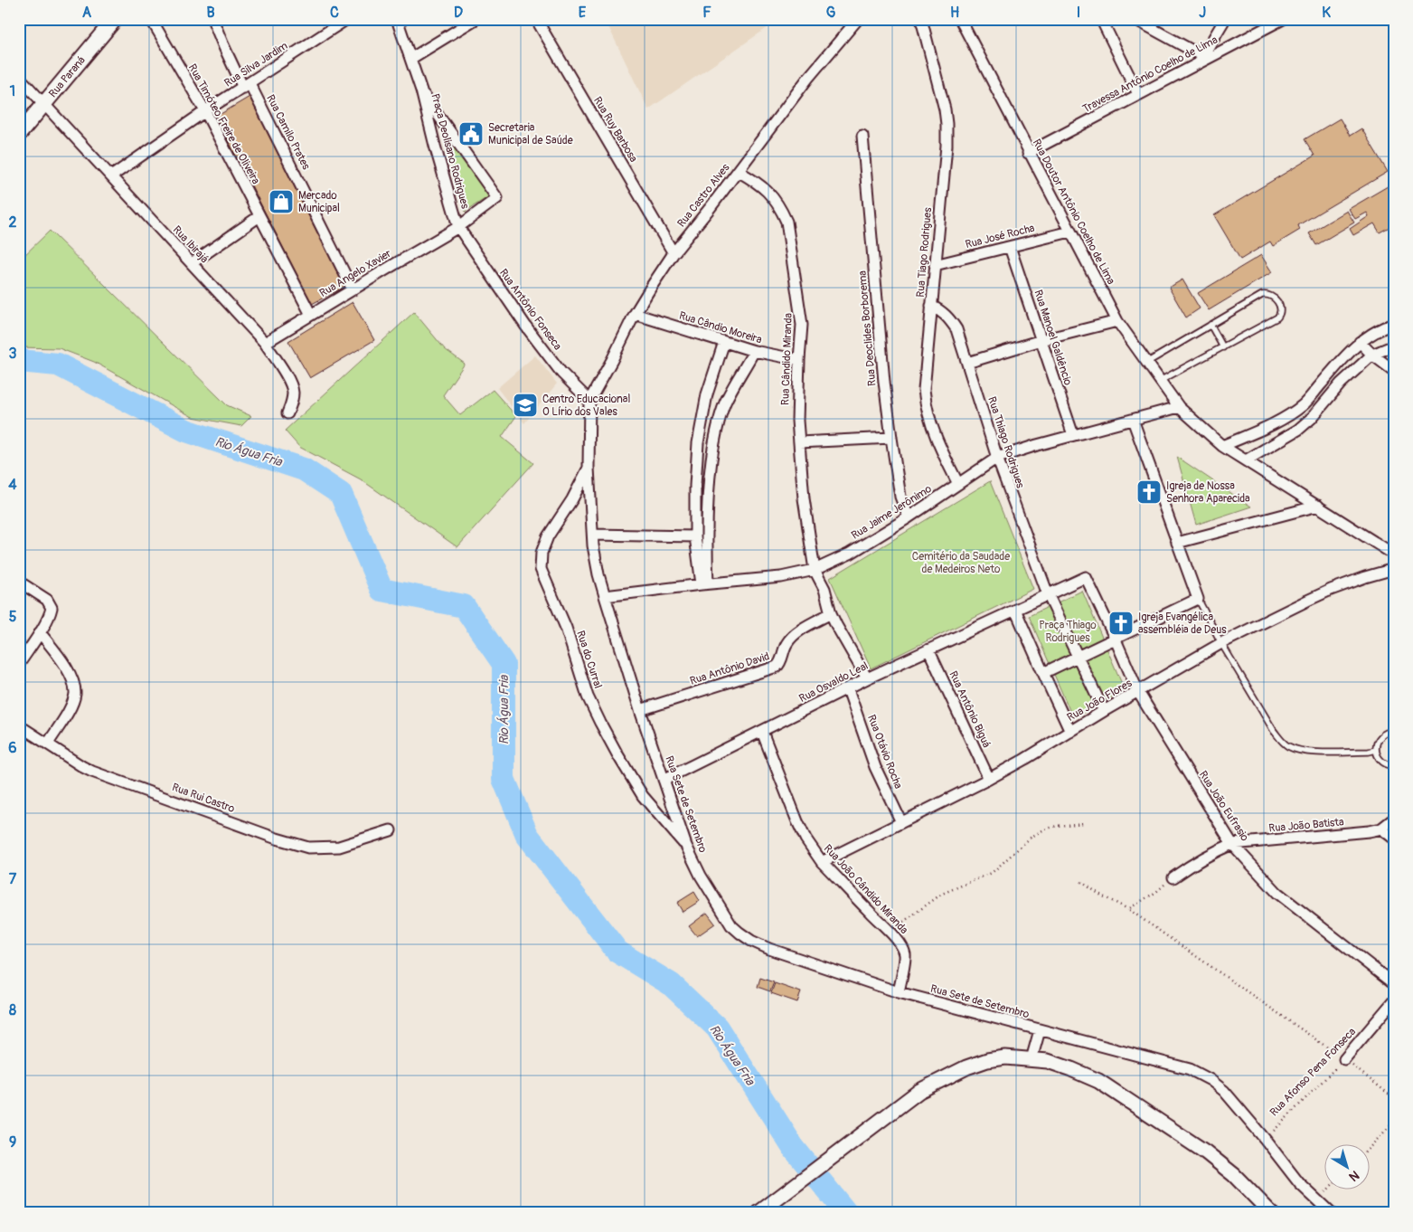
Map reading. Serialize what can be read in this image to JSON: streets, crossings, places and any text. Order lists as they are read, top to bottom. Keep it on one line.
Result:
{"streets":{"main road":["Rua Paraná"],"street":["Rua Silva Jardim","Travessa Antônio Coelho de Lima","Rua Timóteo Freire de Oliveira","Rua Ruy Barbosa","Rua Camilo Prates","Praça Deolisano Rodrigues","Rua Castro Alves","Rua Doutor Antônio Coelho de Lima","Rua José Rocha","Rua Ibirajá","Rua Tiago Rodrigues","Rua Angelo Xavier","Rua Antônio Fonseca","Rua Cândio Moreira","Rua Deoclides Borborema","Rua Manoel Galdêncio","Rua Cândido Miranda","Rua Thiago Rodrigues","Rua Jaime Jerônimo","Rua do Curral","Rua Antônio David","Rua Osvaldo Leal","Rua João Flores","Rua Antônio Biguá","Rua Otávio Rocha","Rua Rui Castro","Rua Sete de Setembro","Rua João Eufrasio","Rua João Batista","Rua João Cândido Miranda","Rua Afonso Pena Fonseca"]},"crossings":[["Rua Silva Jardim","Rua Timóteo Freire de Oliveira"],["Rua Silva Jardim","Rua Camilo Prates"],["Rua Silva Jardim","Rua Ibirajá"],["Travessa Antônio Coelho de Lima","Rua Doutor Antônio Coelho de Lima"],["Rua Paraná","Rua Ibirajá"],["Rua Timóteo Freire de Oliveira","Rua Angelo Xavier"],["Rua Ruy Barbosa","Rua Castro Alves"],["Rua Camilo Prates","Rua Angelo Xavier"],["Praça Deolisano Rodrigues","Rua Angelo Xavier"],["Praça Deolisano Rodrigues","Rua Antônio Fonseca"],["Rua Castro Alves","Rua Antônio Fonseca"],["Rua Castro Alves","Rua Cândio Moreira"],["Rua Castro Alves","Rua Cândido Miranda"],["Rua Castro Alves","Rua Sete de Setembro"],["Rua Doutor Antônio Coelho de Lima","Rua José Rocha"],["Rua Doutor Antônio Coelho de Lima","Rua Jaime Jerônimo"],["Rua José Rocha","Rua Tiago Rodrigues"],["Rua José Rocha","Rua Manoel Galdêncio"],["Rua Ibirajá","Rua Angelo Xavier"],["Rua Tiago Rodrigues","Rua Thiago Rodrigues"],["Rua Tiago Rodrigues","Rua Jaime Jerônimo"],["Rua Angelo Xavier","Rua Antônio Fonseca"],["Rua Antônio Fonseca","Rua Sete de Setembro"],["Rua Cândio Moreira","Rua Cândido Miranda"],["Rua Deoclides Borborema","Rua Jaime Jerônimo"],["Rua Manoel Galdêncio","Rua Jaime Jerônimo"],["Rua Cândido Miranda","Rua Jaime Jerônimo"],["Rua Cândido Miranda","Rua Antônio David"],["Rua Cândido Miranda","Rua Osvaldo Leal"],["Rua Thiago Rodrigues","Rua Jaime Jerônimo"],["Rua Jaime Jerônimo","Rua Sete de Setembro"],["Rua do Curral","Rua Sete de Setembro"],["Rua Antônio David","Rua Sete de Setembro"],["Rua Osvaldo Leal","Rua Antônio Biguá"],["Rua Osvaldo Leal","Rua Otávio Rocha"],["Rua Osvaldo Leal","Rua Sete de Setembro"],["Rua Osvaldo Leal","Rua João Cândido Miranda"],["Rua João Flores","Rua Antônio Biguá"],["Rua João Flores","Rua Otávio Rocha"],["Rua João Flores","Rua João Eufrasio"],["Rua João Flores","Rua João Cândido Miranda"],["Rua Sete de Setembro","Rua João Cândido Miranda"],["Rua Sete de Setembro","Rua Afonso Pena Fonseca"],["Rua João Eufrasio","Rua João Batista"]],"water":["Rio Água Fria"],"parks":["Cemitério da Saudade de Medeiros Neto","Praça Thiago Rodrigues"],"places":{"public building":["Secretaria Municipal de Saúde"],"shop":["Mercado Municipal"],"school or university":["Centro Educacional O Lírio dos Vales"],"church":["Igreja de Nossa Senhora Aparecida","Igreja Evangélica assembléia de Deus"]},"north":"bottom right","grid":{"columns":["A","B","C","D","E","F","G","H","I","J","K"],"rows":["1","2","3","4","5","6","7","8","9"]}}
